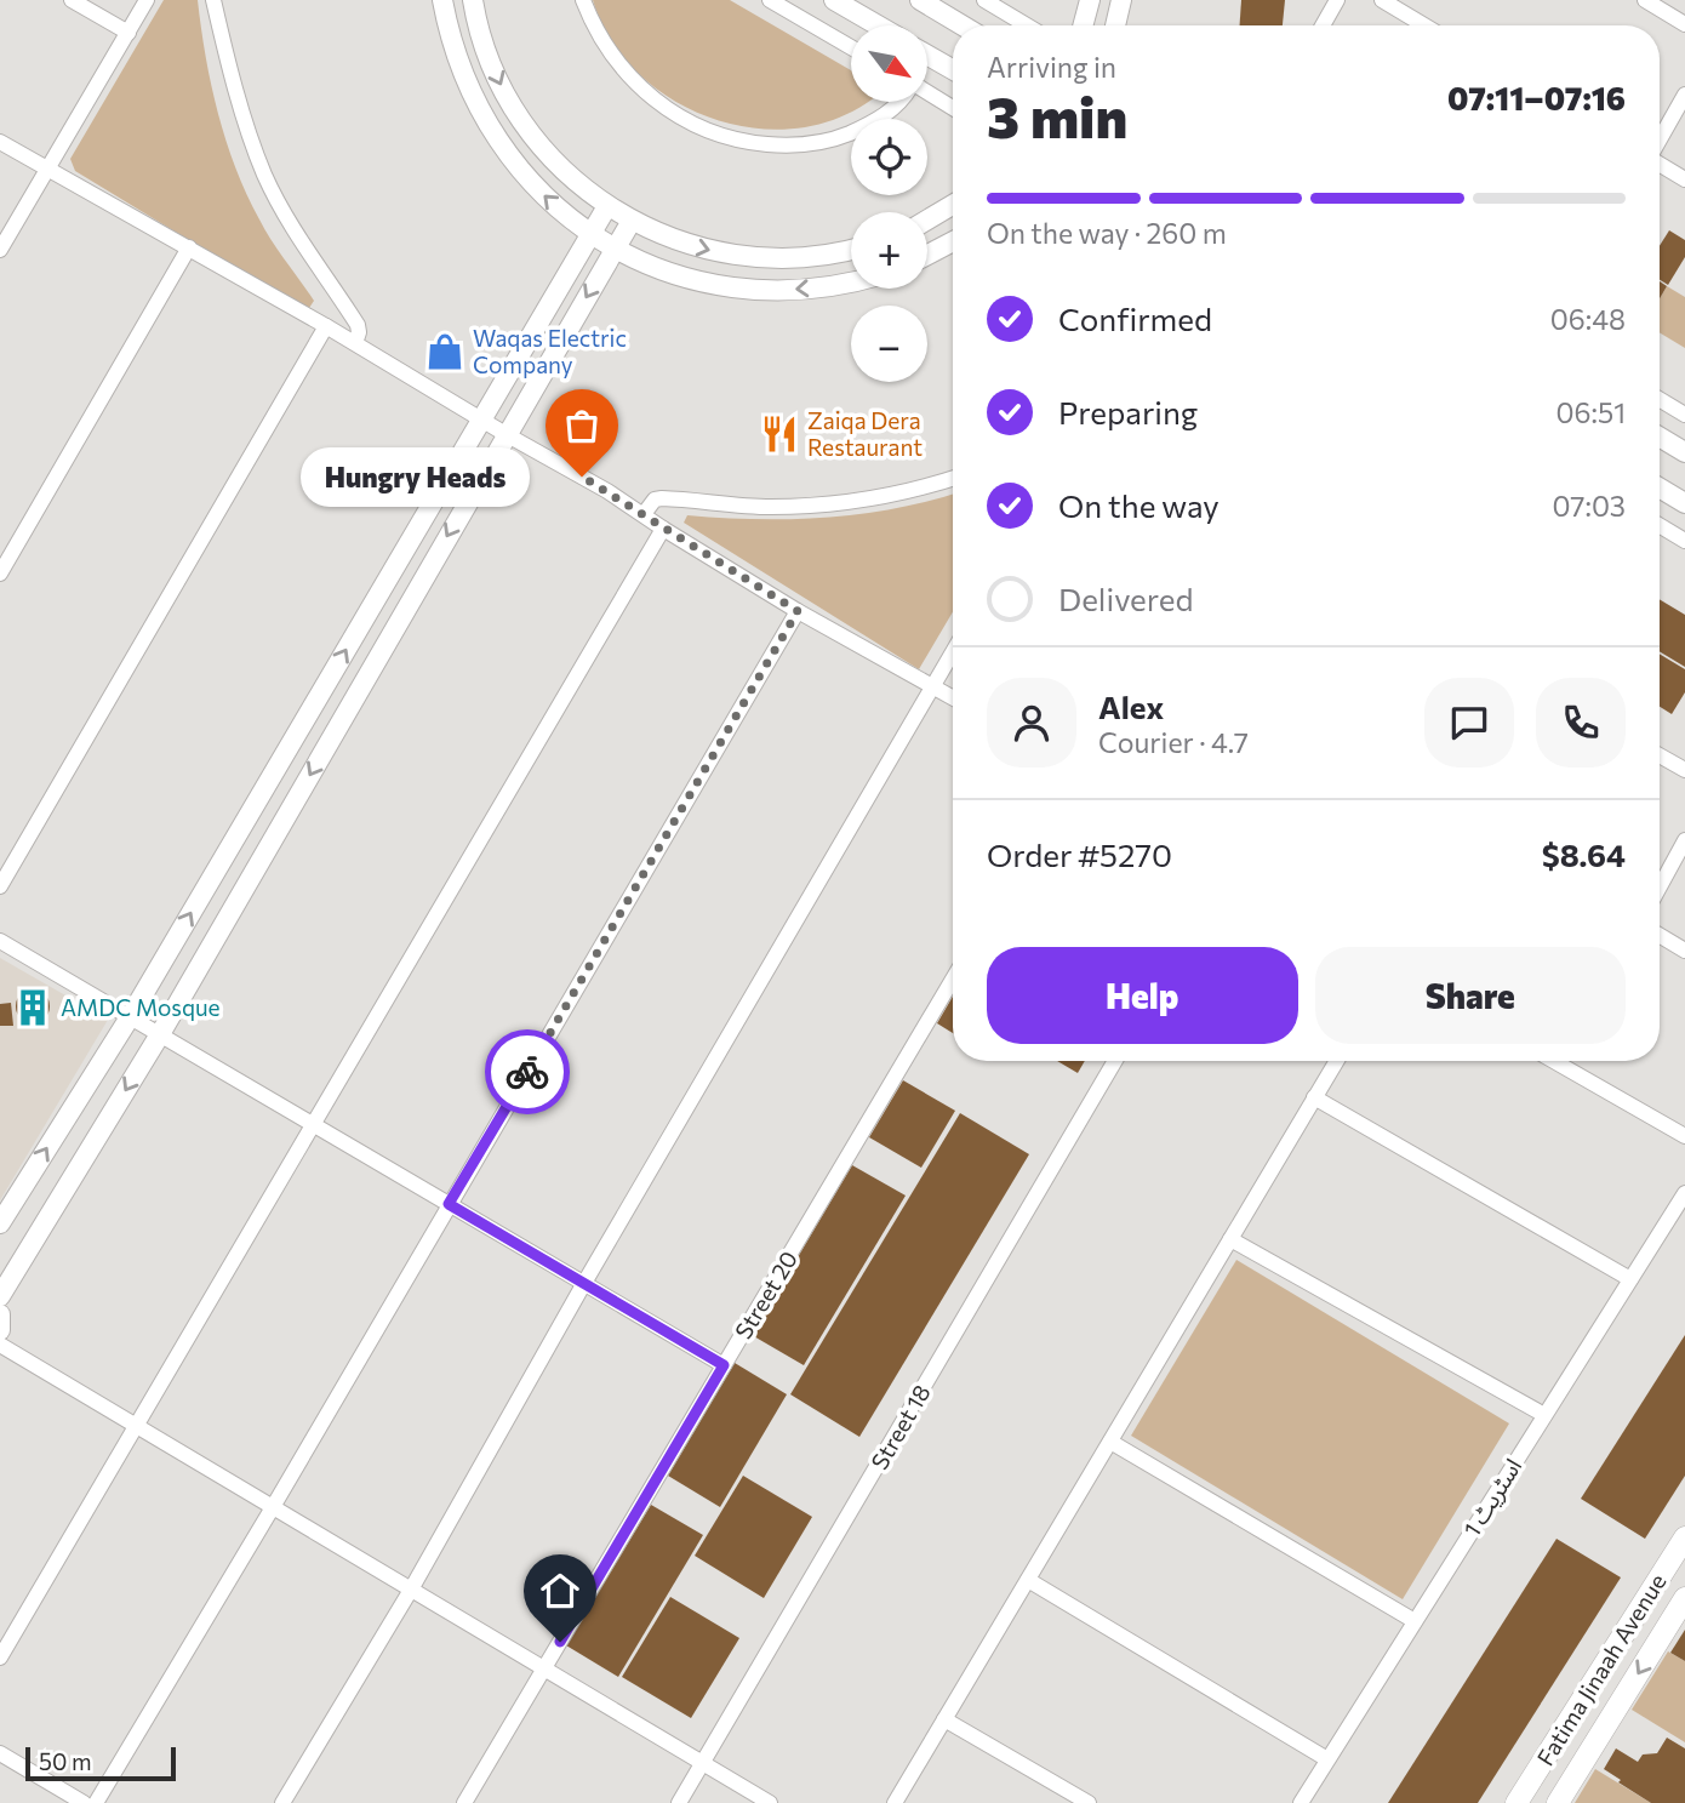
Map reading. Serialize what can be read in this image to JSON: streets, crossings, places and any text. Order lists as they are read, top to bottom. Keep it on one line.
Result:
{"streets":{"main road":["Fatima Jinaah Avenue"],"street":["Street 20","Street 18","اسٹریٹ 1"]},"places":{"shop":["Waqas Electric Company"],"restaurant":["Zaiqa Dera Restaurant"],"other":["Hungry Heads"],"building":["AMDC Mosque"]},"scale_bar":"50 m","north":"bottom right","page":{"map_buttons":["+","−"],"heading":["3 min","Arriving in","07:11–07:16"],"panel":["Alex","Courier · 4.7","Order #5270","$8.64"],"bar":"On the way · 260 m","list":[["Confirmed","06:48"],["Preparing","06:51"],["On the way","07:03"],"Delivered"],"bubble":"Hungry Heads","buttons":["Help","Share"],"scale":"50 m"}}
